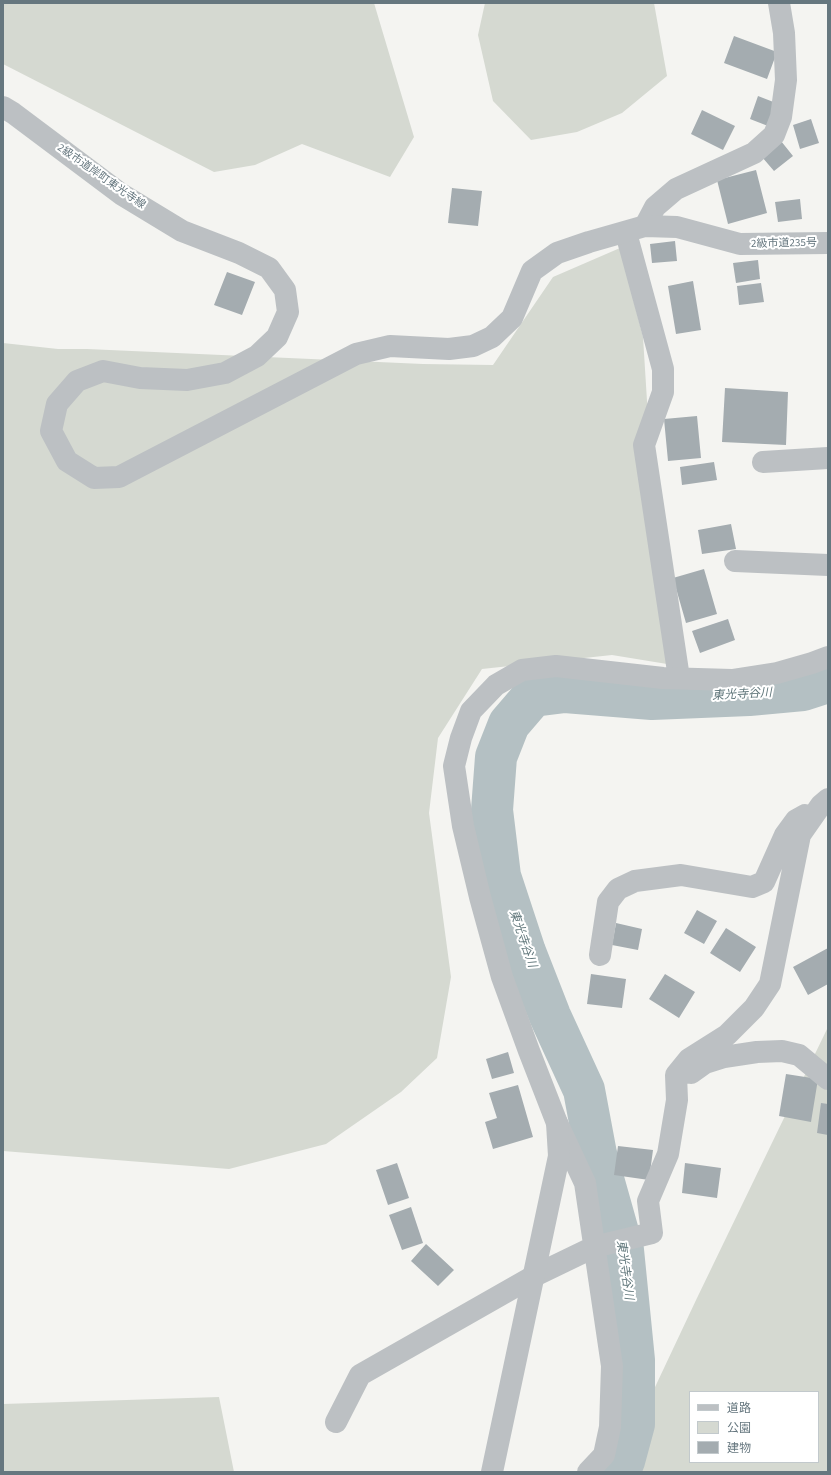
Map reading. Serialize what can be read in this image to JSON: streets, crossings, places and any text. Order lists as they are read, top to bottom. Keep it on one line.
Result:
{"streets":{"street":["2級市道岸町東光寺線","2級市道235号"]},"crossings":[["2級市道岸町東光寺線","2級市道235号"]],"water":["東光寺谷川"],"legend":["道路","公園","建物"]}
